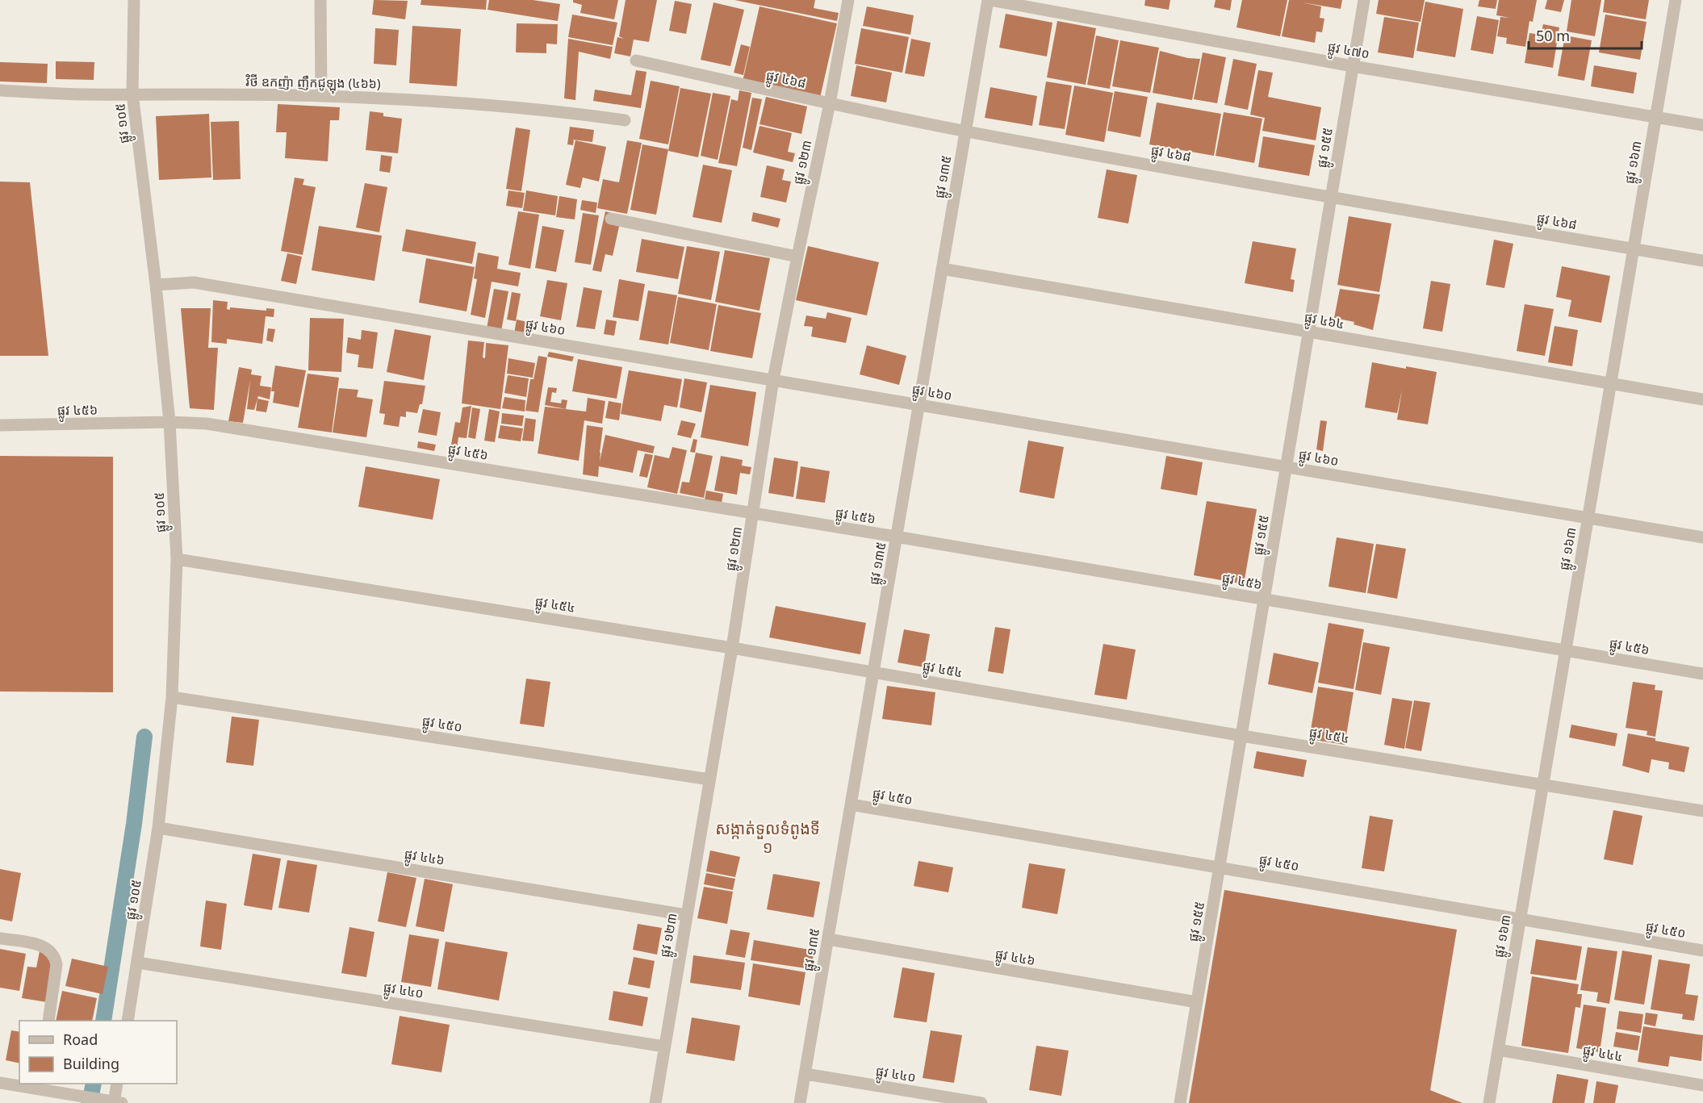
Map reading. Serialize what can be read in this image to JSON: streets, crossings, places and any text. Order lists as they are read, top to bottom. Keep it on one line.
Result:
{"streets":{"street":["ផ្លូវ ៤៧០","ផ្លូវ ៤៦៨","វិថី ឧកញ៉ា ញឹកជូឡុង (៤៦៦)","ផ្លូវ ១០៥","ផ្លូវ ១៥៥","ផ្លូវ ១២៣","ផ្លូវ ១៦៣","ផ្លូវ ១៣៥","ផ្លូវ ៤៦៤","ផ្លូវ ៤៦០","ផ្លូវ ៤៥៦","ផ្លូវ ៤៥៤","ផ្លូវ ៤៥០","ផ្លូវ ៤៤៦","ផ្លូវ ៤៤០","ផ្លូវ ៤៤៤"]},"crossings":[["ផ្លូវ ៤៧០","ផ្លូវ ១៥៥"],["ផ្លូវ ៤៧០","ផ្លូវ ១៦៣"],["ផ្លូវ ៤៧០","ផ្លូវ ១៣៥"],["ផ្លូវ ៤៦៨","ផ្លូវ ១៥៥"],["ផ្លូវ ៤៦៨","ផ្លូវ ១២៣"],["ផ្លូវ ៤៦៨","ផ្លូវ ១៦៣"],["ផ្លូវ ៤៦៨","ផ្លូវ ១៣៥"],["វិថី ឧកញ៉ា ញឹកជូឡុង (៤៦៦)","ផ្លូវ ១០៥"],["ផ្លូវ ១០៥","ផ្លូវ ៤៦០"],["ផ្លូវ ១០៥","ផ្លូវ ៤៥៦"],["ផ្លូវ ១០៥","ផ្លូវ ៤៥៤"],["ផ្លូវ ១០៥","ផ្លូវ ៤៥០"],["ផ្លូវ ១០៥","ផ្លូវ ៤៤៦"],["ផ្លូវ ១០៥","ផ្លូវ ៤៤០"],["ផ្លូវ ១៥៥","ផ្លូវ ៤៦៤"],["ផ្លូវ ១៥៥","ផ្លូវ ៤៦០"],["ផ្លូវ ១៥៥","ផ្លូវ ៤៥៦"],["ផ្លូវ ១៥៥","ផ្លូវ ៤៥៤"],["ផ្លូវ ១៥៥","ផ្លូវ ៤៥០"],["ផ្លូវ ១៥៥","ផ្លូវ ៤៤៦"],["ផ្លូវ ១២៣","ផ្លូវ ៤៦០"],["ផ្លូវ ១២៣","ផ្លូវ ៤៥៦"],["ផ្លូវ ១២៣","ផ្លូវ ៤៥៤"],["ផ្លូវ ១២៣","ផ្លូវ ៤៥០"],["ផ្លូវ ១២៣","ផ្លូវ ៤៤៦"],["ផ្លូវ ១២៣","ផ្លូវ ៤៤០"],["ផ្លូវ ១៦៣","ផ្លូវ ៤៦៤"],["ផ្លូវ ១៦៣","ផ្លូវ ៤៦០"],["ផ្លូវ ១៦៣","ផ្លូវ ៤៥៦"],["ផ្លូវ ១៦៣","ផ្លូវ ៤៥៤"],["ផ្លូវ ១៦៣","ផ្លូវ ៤៥០"],["ផ្លូវ ១៦៣","ផ្លូវ ៤៤៤"],["ផ្លូវ ១៣៥","ផ្លូវ ៤៦៤"],["ផ្លូវ ១៣៥","ផ្លូវ ៤៦០"],["ផ្លូវ ១៣៥","ផ្លូវ ៤៥៦"],["ផ្លូវ ១៣៥","ផ្លូវ ៤៥៤"],["ផ្លូវ ១៣៥","ផ្លូវ ៤៥០"],["ផ្លូវ ១៣៥","ផ្លូវ ៤៤៦"],["ផ្លូវ ១៣៥","ផ្លូវ ៤៤០"]],"districts":["សង្កាត់ទួលទំពូងទី ១"],"legend":["Road","Building"],"scale_bar":"50 m"}
